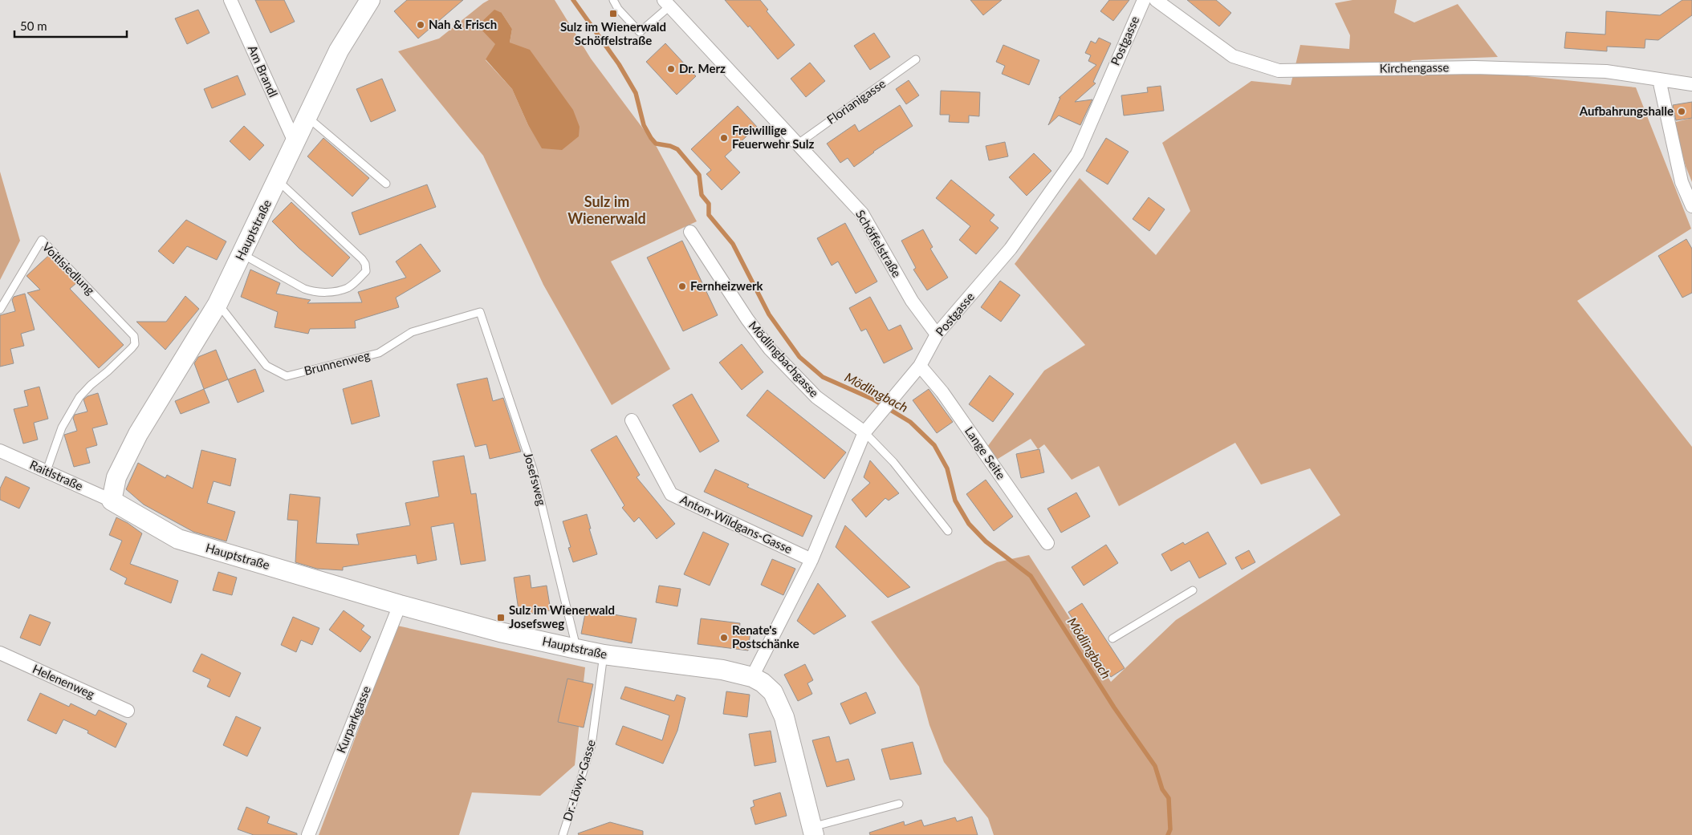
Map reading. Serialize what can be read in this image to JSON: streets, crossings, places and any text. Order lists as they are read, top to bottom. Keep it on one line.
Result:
{"streets":{"main road":["Hauptstraße"],"street":["Postgasse","Kirchengasse","Am Brandl","Schöffelstraße","Mödlingbachgasse","Lange Seite","Raitlstraße","Anton-Wildgans-Gasse","Helenenweg","Kurparkgasse"],"lane":["Florianigasse","Voitlsiedlung","Brunnenweg","Josefsweg","Dr.-Löwy-Gasse"]},"crossings":[["Postgasse","Hauptstraße"],["Postgasse","Schöffelstraße"],["Postgasse","Mödlingbachgasse"],["Postgasse","Lange Seite"],["Postgasse","Anton-Wildgans-Gasse"],["Am Brandl","Hauptstraße"],["Florianigasse","Schöffelstraße"],["Hauptstraße","Brunnenweg"],["Hauptstraße","Raitlstraße"],["Hauptstraße","Josefsweg"],["Hauptstraße","Kurparkgasse"],["Hauptstraße","Dr.-Löwy-Gasse"],["Voitlsiedlung","Raitlstraße"],["Brunnenweg","Josefsweg"]],"districts":["Sulz im Wienerwald"],"water":["Mödlingbach"],"places":{"transit":["Sulz im Wienerwald Schöffelstraße","Sulz im Wienerwald Josefsweg"],"other":["Nah & Frisch","Dr. Merz","Aufbahrungshalle","Freiwillige Feuerwehr Sulz","Fernheizwerk","Renate's Postschänke"]},"scale_bar":"50 m"}
